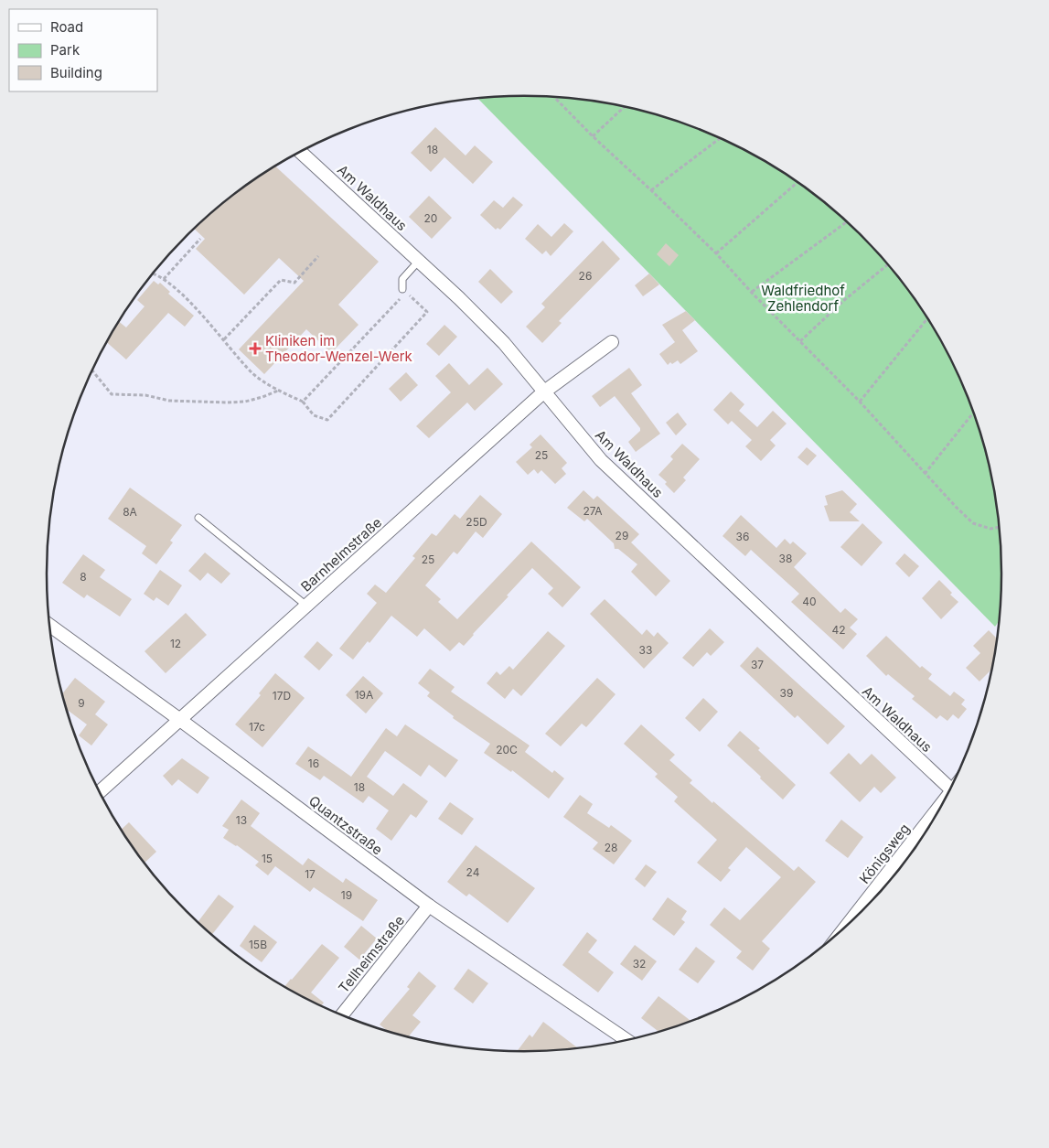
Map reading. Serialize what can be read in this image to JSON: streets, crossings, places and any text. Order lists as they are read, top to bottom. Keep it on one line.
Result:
{"streets":{"street":["Am Waldhaus","Barnhelmstraße","Quantzstraße","Königsweg","Tellheimstraße"]},"crossings":[["Am Waldhaus","Barnhelmstraße"],["Barnhelmstraße","Quantzstraße"],["Quantzstraße","Tellheimstraße"]],"parks":["Waldfriedhof Zehlendorf"],"places":{"health":["Kliniken im Theodor-Wenzel-Werk"]},"house_numbers":["18","20","26","25","27A","8A","25D","29","36","38","25","8","40","42","12","33","37","39","19A","17D","9","17c","20C","16","18","13","28","15","24","17","19","15B","32"],"legend":["Road","Park","Building"]}
